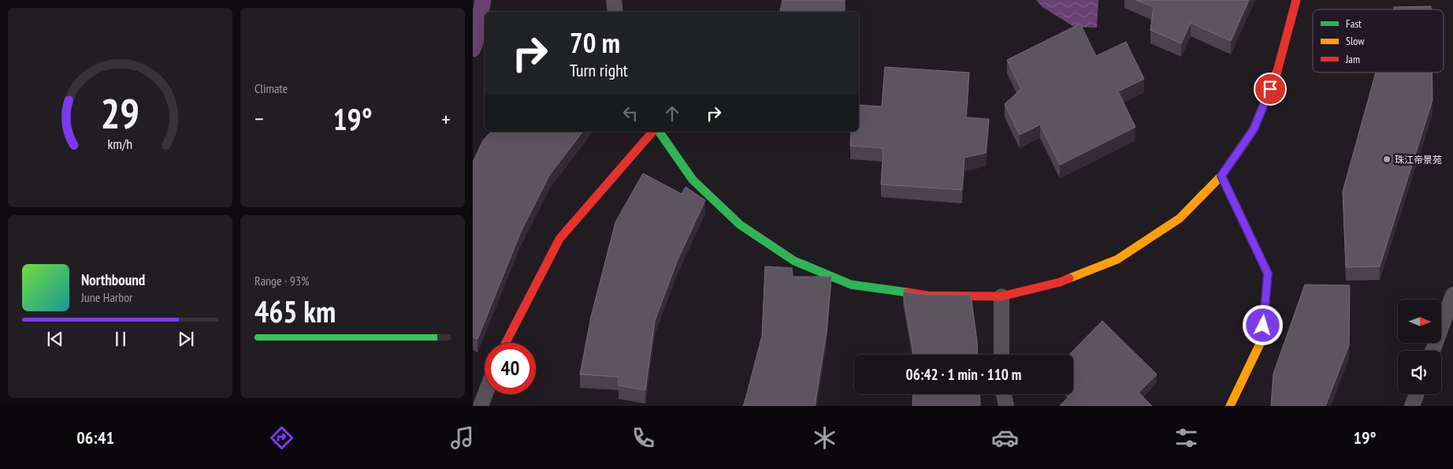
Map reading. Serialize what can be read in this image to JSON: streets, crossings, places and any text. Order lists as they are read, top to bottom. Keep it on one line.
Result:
{"places":["珠江帝景苑"],"legend":["Fast","Slow","Jam"],"north":"right","page":{"tile":["Climate",["Range · 93%","465 km"]],"turn":["70 m","Turn right"],"heat":["−","19°","+"],"song":["Northbound","June Harbor"],"limit":"40","trip":"06:42 · 1 min · 110 m","tabs":["06:41","19°"],"gauge":["29","km/h"]}}
